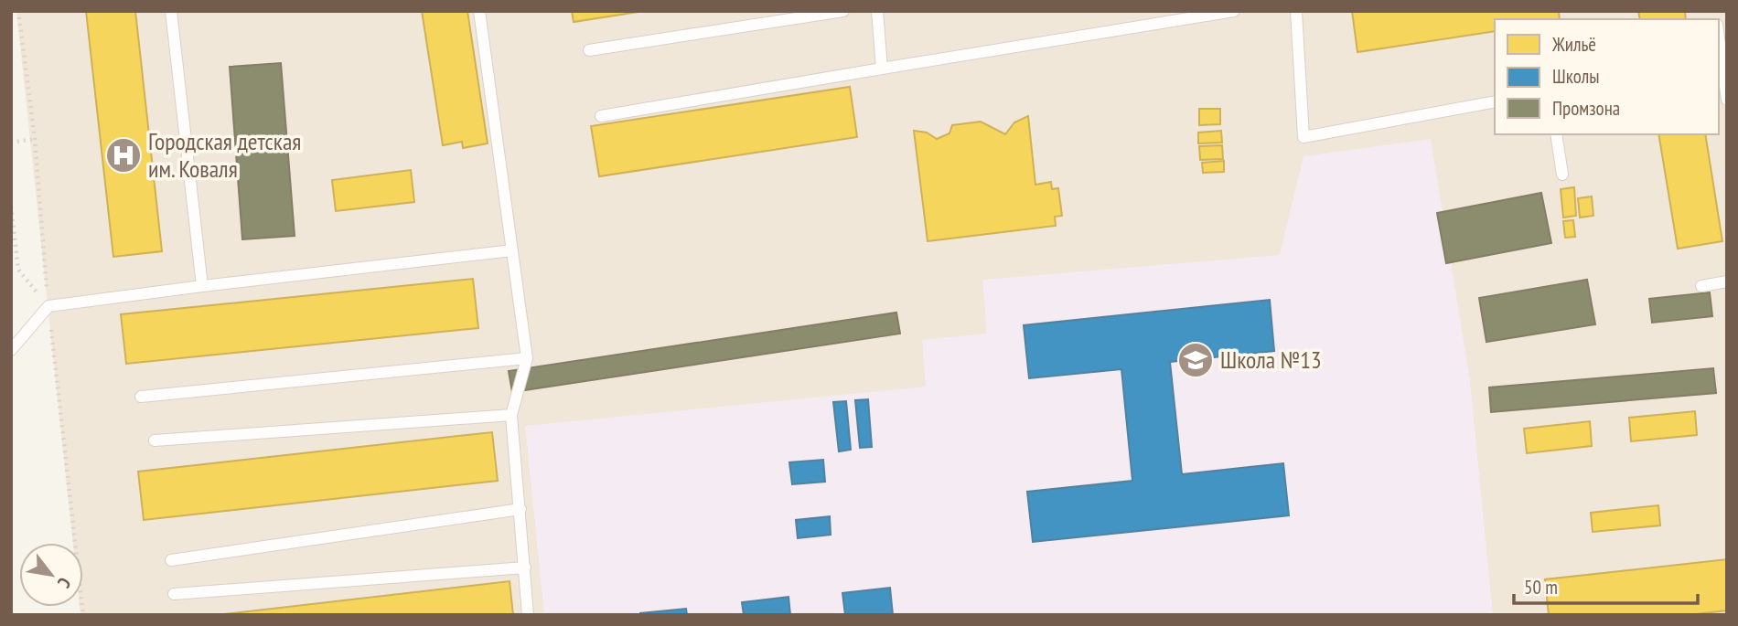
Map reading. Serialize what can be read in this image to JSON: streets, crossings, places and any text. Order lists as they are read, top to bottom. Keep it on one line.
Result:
{"places":{"hospital":["Городская детская им. Коваля"],"school or university":["Школа №13"]},"legend":["Жильё","Школы","Промзона"],"scale_bar":"50 m","north":"bottom right"}
